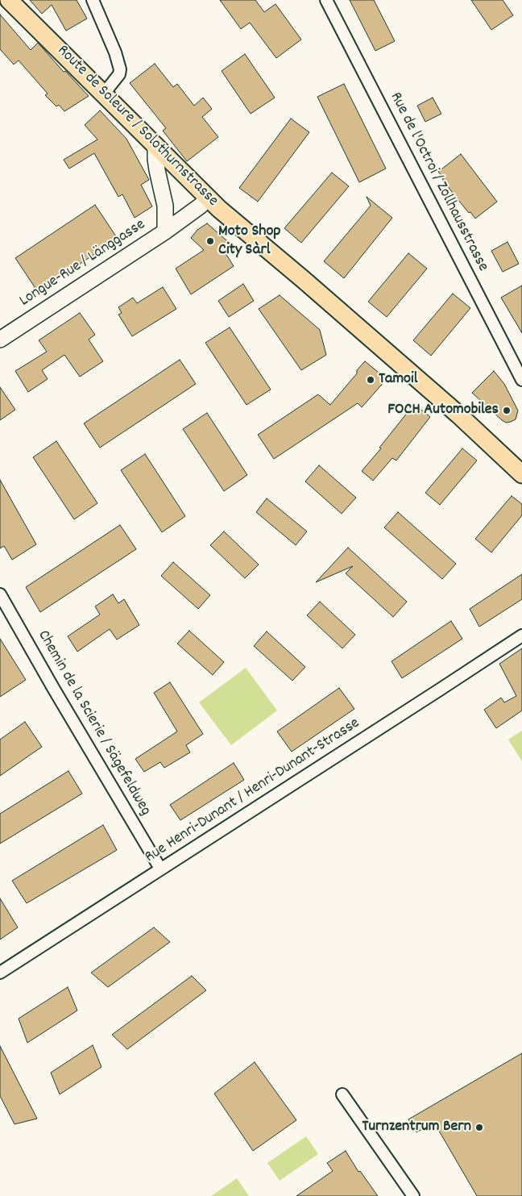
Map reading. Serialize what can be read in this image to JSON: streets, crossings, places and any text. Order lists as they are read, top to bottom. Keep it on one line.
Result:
{"streets":{"main road":["Route de Soleure / Solothurnstrasse"],"street":["Rue de l'Octroi / Zollhausstrasse","Longue-Rue / Länggasse","Chemin de la Scierie / Sägefeldweg","Rue Henri-Dunant / Henri-Dunant-Strasse"]},"crossings":[["Route de Soleure / Solothurnstrasse","Longue-Rue / Länggasse"],["Chemin de la Scierie / Sägefeldweg","Rue Henri-Dunant / Henri-Dunant-Strasse"]],"places":["Moto Shop City Sàrl","Tamoil","FOCH Automobiles","Turnzentrum Bern"]}
